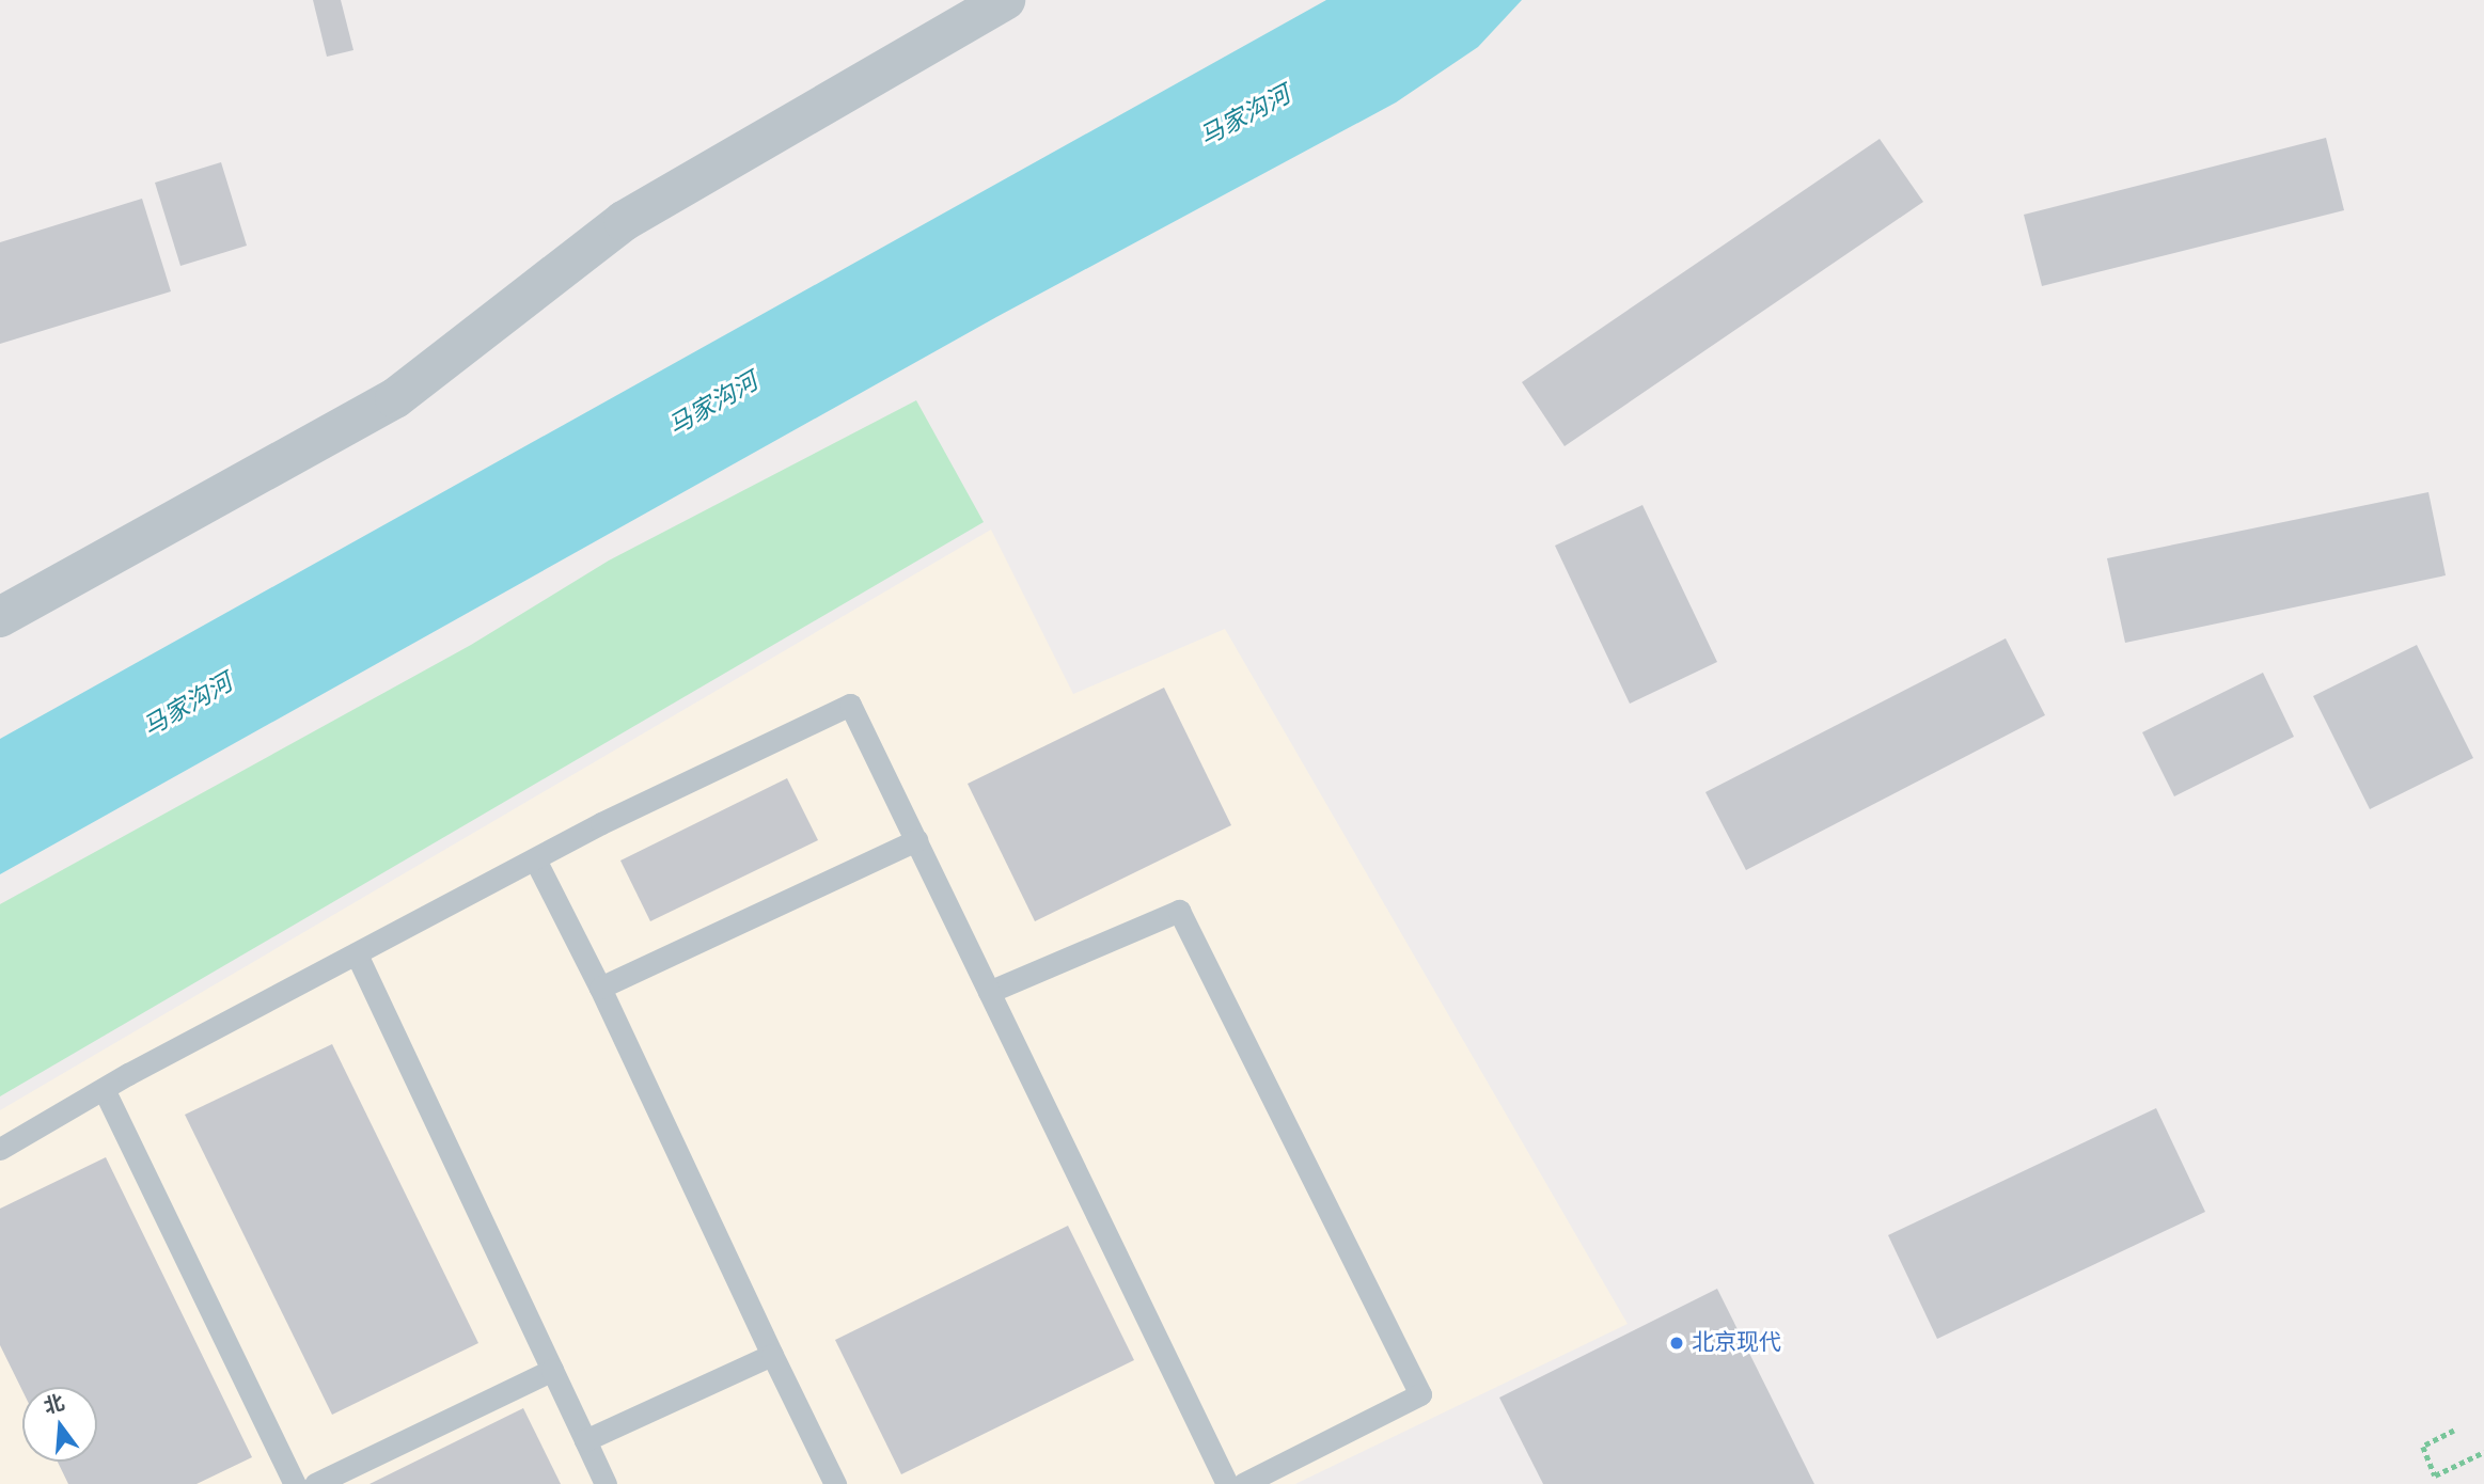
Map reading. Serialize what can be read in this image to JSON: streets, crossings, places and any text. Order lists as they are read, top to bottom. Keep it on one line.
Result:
{"water":["马家沟河"],"places":["北京现代"],"north":"top"}
